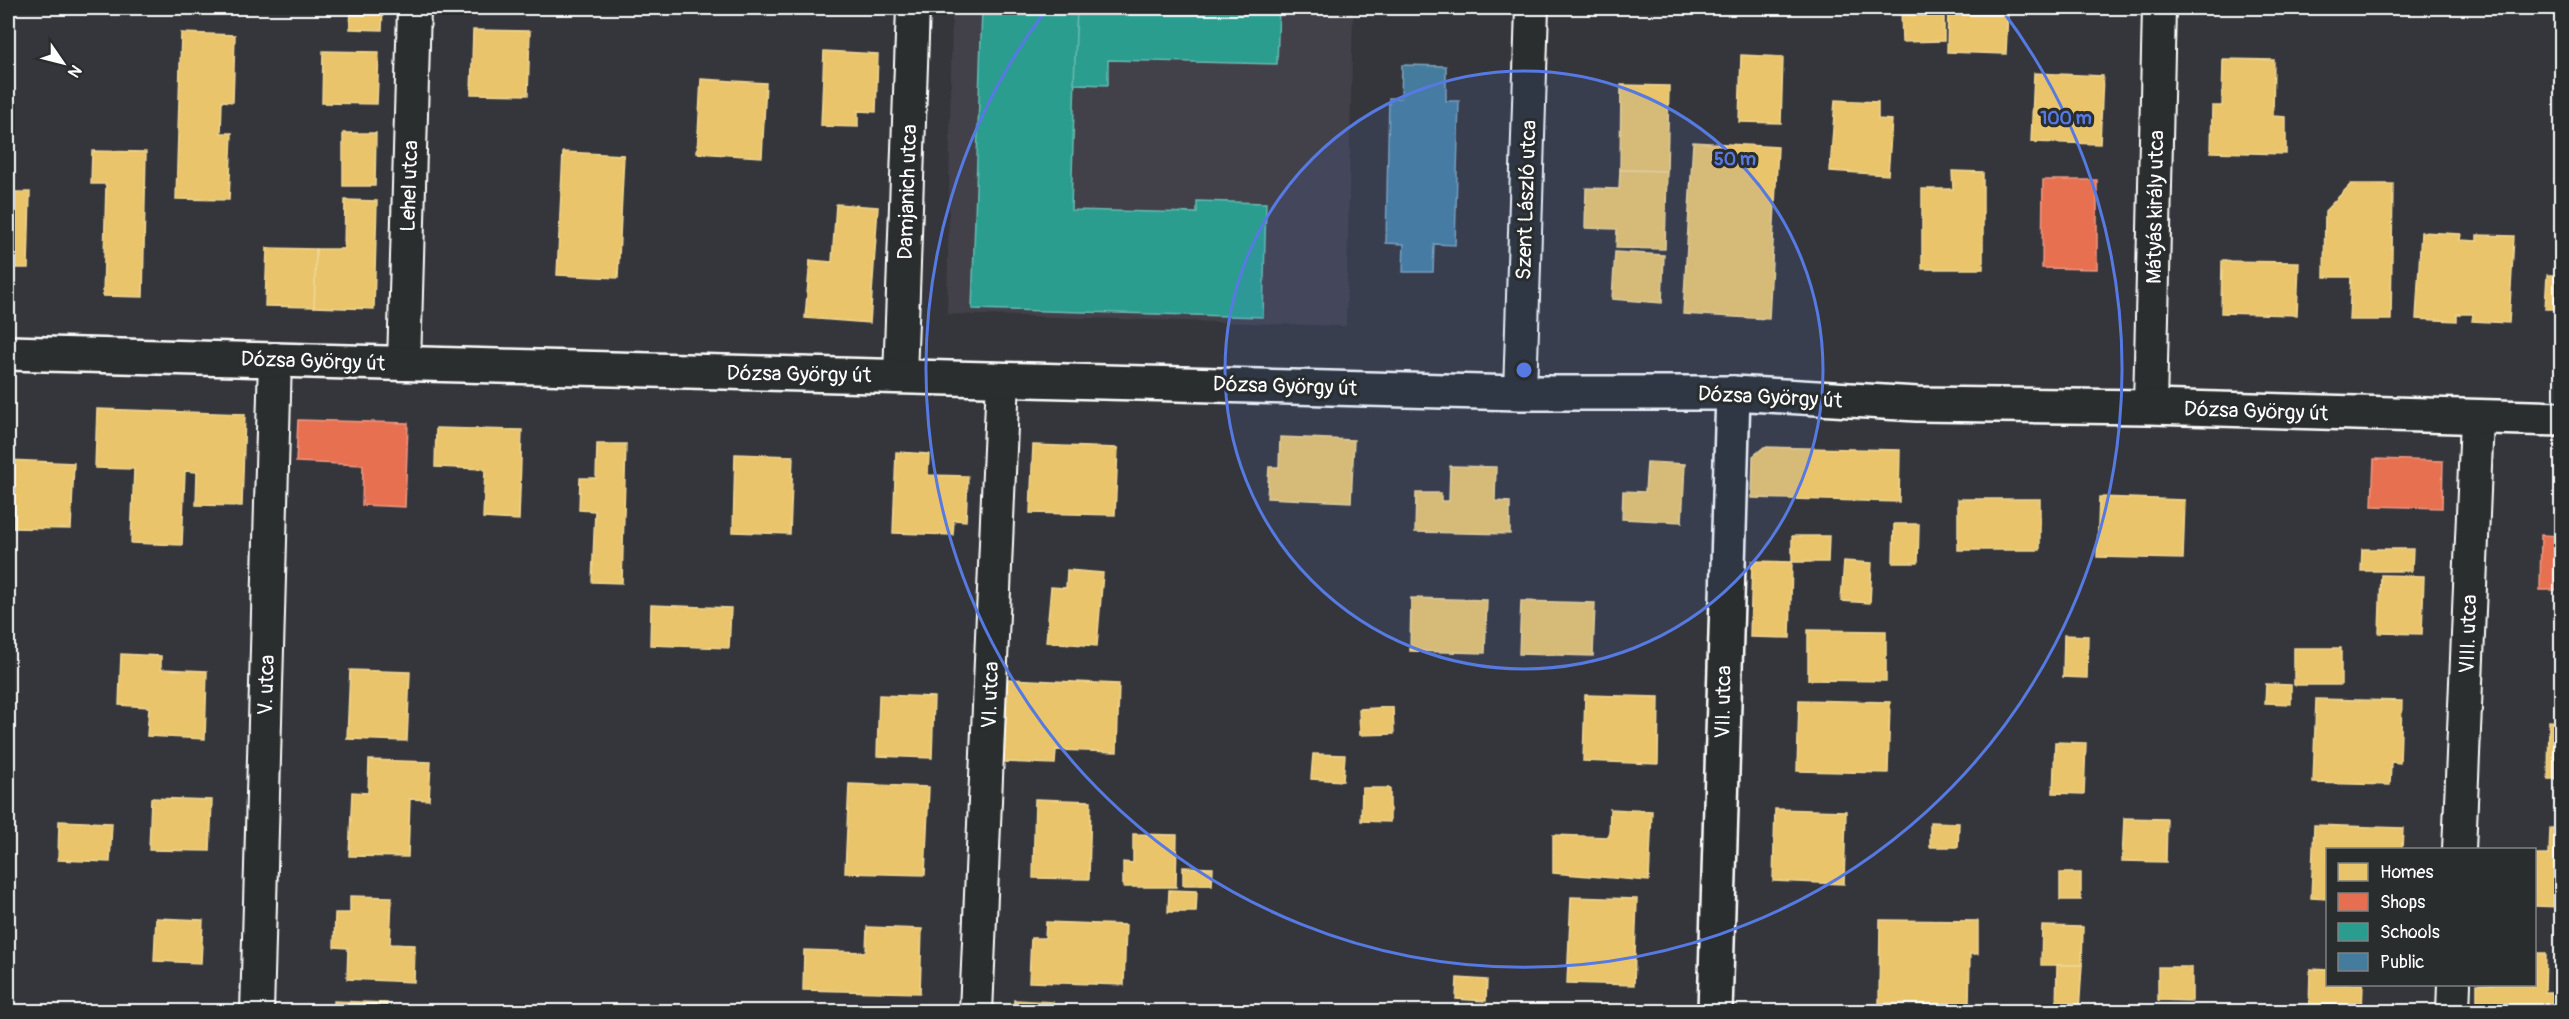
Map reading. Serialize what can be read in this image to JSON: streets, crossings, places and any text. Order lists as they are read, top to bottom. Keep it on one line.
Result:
{"streets":{"street":["Lehel utca","Damjanich utca","Szent László utca","Mátyás király utca","Dózsa György út","VIII. utca","V. utca","VI. utca","VII. utca"]},"crossings":[["Lehel utca","Dózsa György út"],["Damjanich utca","Dózsa György út"],["Szent László utca","Dózsa György út"],["Mátyás király utca","Dózsa György út"],["Dózsa György út","VIII. utca"],["Dózsa György út","V. utca"],["Dózsa György út","VI. utca"],["Dózsa György út","VII. utca"]],"legend":["Homes","Shops","Schools","Public"],"north":"bottom right","rings":["100 m","50 m"]}
